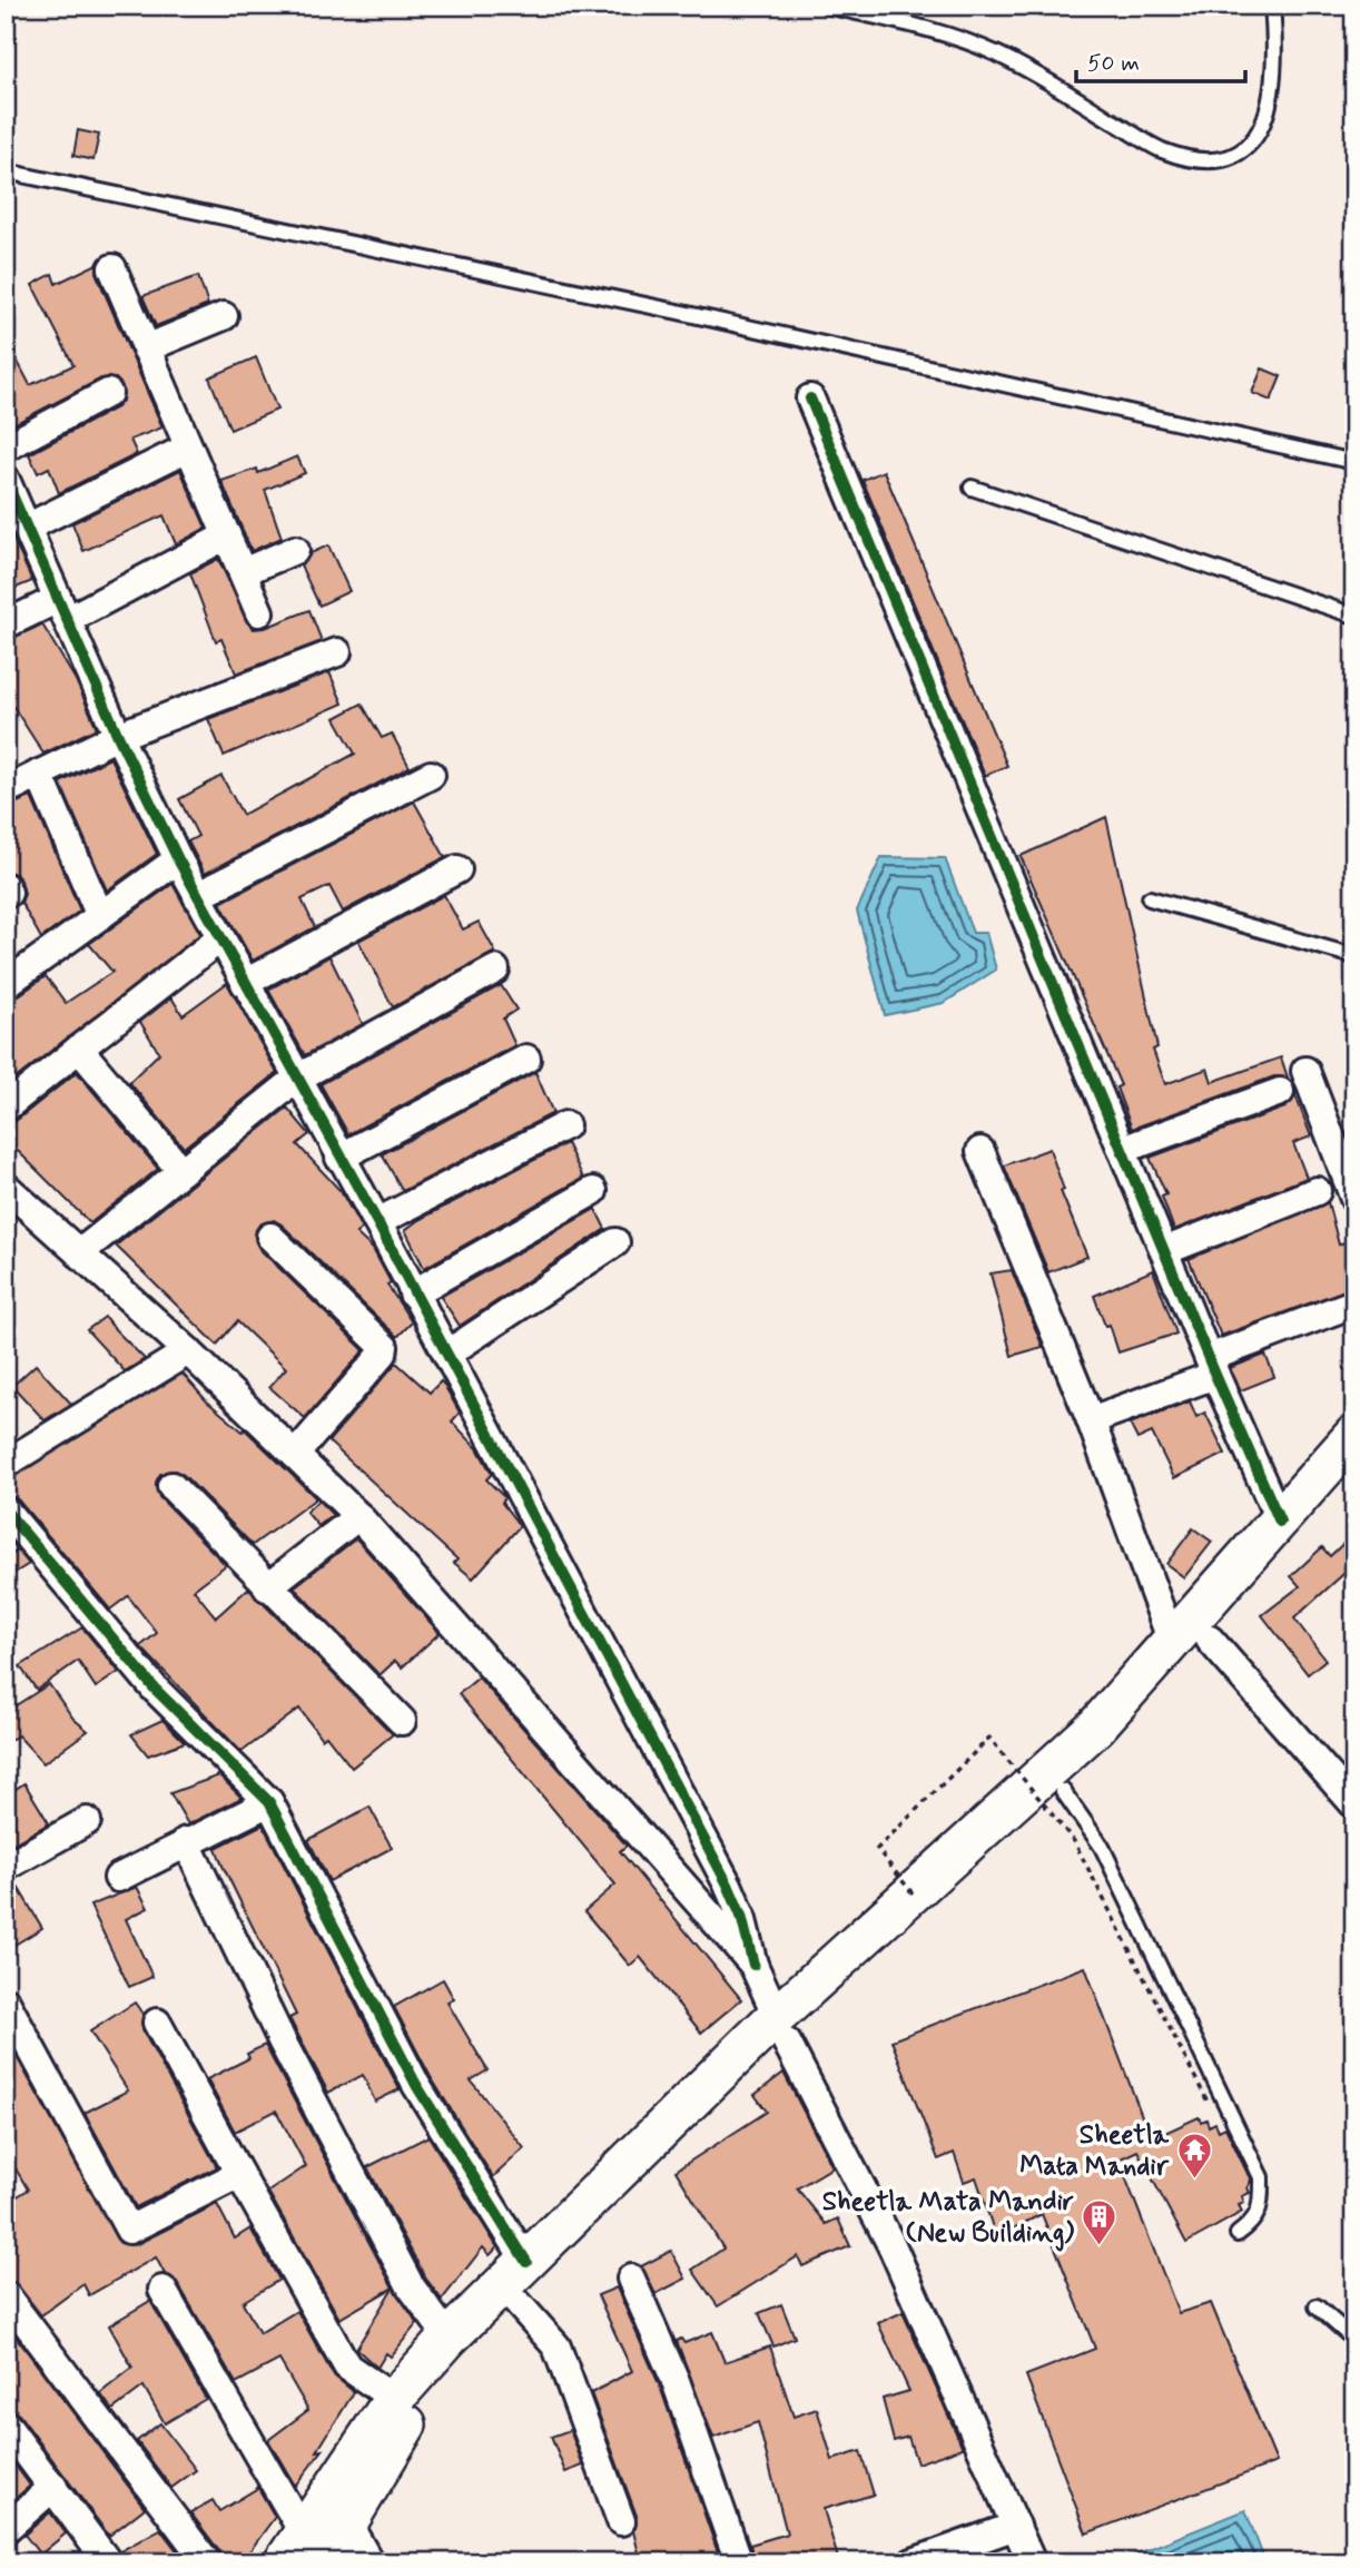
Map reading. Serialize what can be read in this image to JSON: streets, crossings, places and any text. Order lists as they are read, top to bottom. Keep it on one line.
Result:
{"places":{"temple":["Sheetla Mata Mandir"],"building":["Sheetla Mata Mandir (New Building)"]},"scale_bar":"50 m"}
